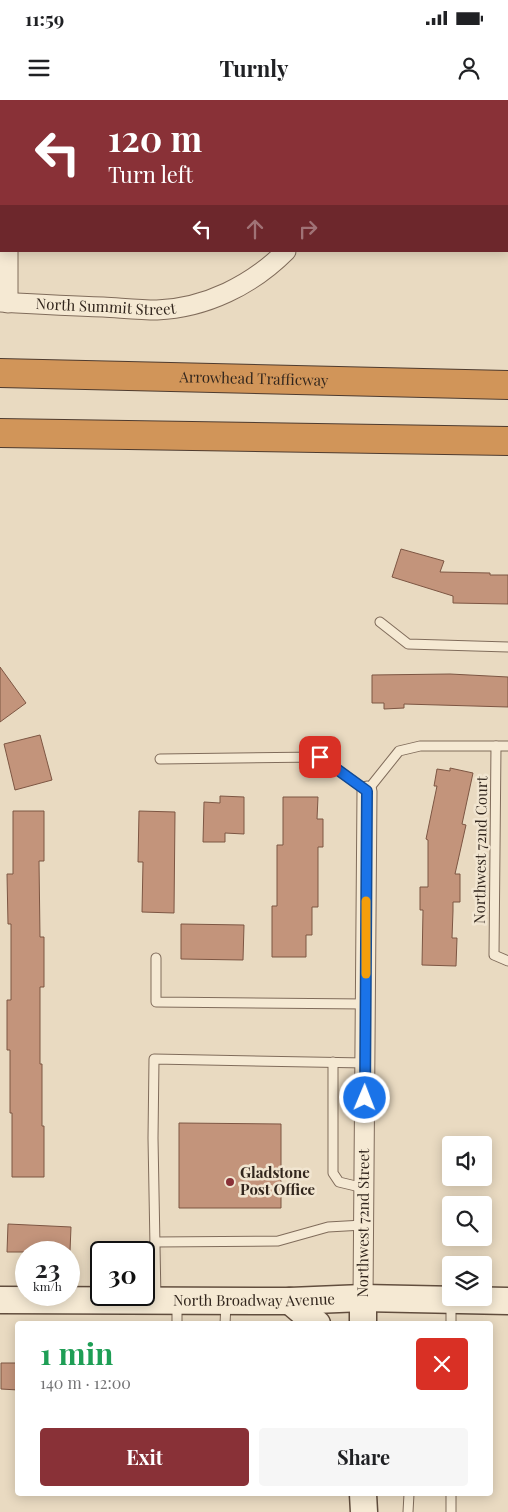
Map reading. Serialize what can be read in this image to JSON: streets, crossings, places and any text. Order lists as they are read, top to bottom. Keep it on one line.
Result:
{"streets":{"highway":["Arrowhead Trafficway"],"main road":["North Broadway Avenue"],"street":["North Summit Street","Northwest 72nd Street"],"lane":["Northwest 72nd Court"]},"crossings":[["Northwest 72nd Street","North Broadway Avenue"]],"places":["Gladstone Post Office"],"page":{"status":"11:59","header":"Turnly","turn":["120 m","Turn left"],"speed":"23 km/h","limit":"30","heading":["1 min","140 m · 12:00"],"buttons":["Exit","Share"]}}
